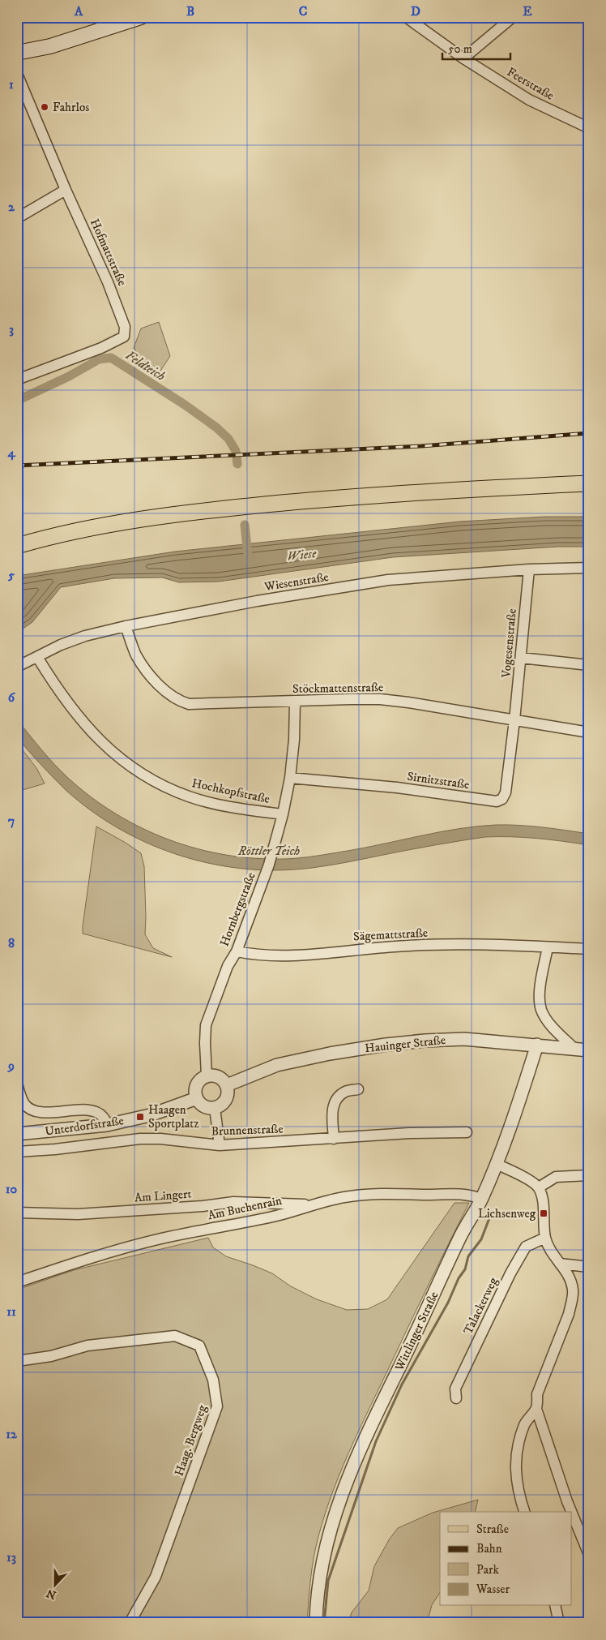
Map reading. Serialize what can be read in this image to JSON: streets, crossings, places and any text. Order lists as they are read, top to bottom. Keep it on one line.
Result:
{"streets":{"street":["Feerstraße","Hofmattstraße","Wiesenstraße","Vogesenstraße","Stöckmattenstraße","Sirnitzstraße","Hochkopfstraße","Hornbergstraße","Sägemattstraße","Hauinger Straße","Unterdorfstraße","Brunnenstraße","Am Lingert","Am Buchenrain","Talackerweg","Wittlinger Straße","Haag. Bergweg"]},"crossings":[["Wiesenstraße","Vogesenstraße"],["Wiesenstraße","Stöckmattenstraße"],["Wiesenstraße","Hochkopfstraße"],["Vogesenstraße","Stöckmattenstraße"],["Vogesenstraße","Sirnitzstraße"],["Stöckmattenstraße","Sirnitzstraße"],["Stöckmattenstraße","Hornbergstraße"],["Sirnitzstraße","Hornbergstraße"],["Hochkopfstraße","Hornbergstraße"],["Hornbergstraße","Sägemattstraße"],["Hornbergstraße","Hauinger Straße"],["Hornbergstraße","Unterdorfstraße"],["Hauinger Straße","Unterdorfstraße"],["Hauinger Straße","Wittlinger Straße"],["Am Lingert","Am Buchenrain"],["Am Buchenrain","Wittlinger Straße"]],"water":["Feldteich","Wiese","Röttler Teich"],"places":{"other":["Fahrlos"],"transit":["Haagen Sportplatz","Lichsenweg"]},"legend":["Straße","Bahn","Park","Wasser"],"scale_bar":"50 m","north":"bottom","grid":{"columns":["A","B","C","D","E"],"rows":["1","2","3","4","5","6","7","8","9","10","11","12","13"]}}
